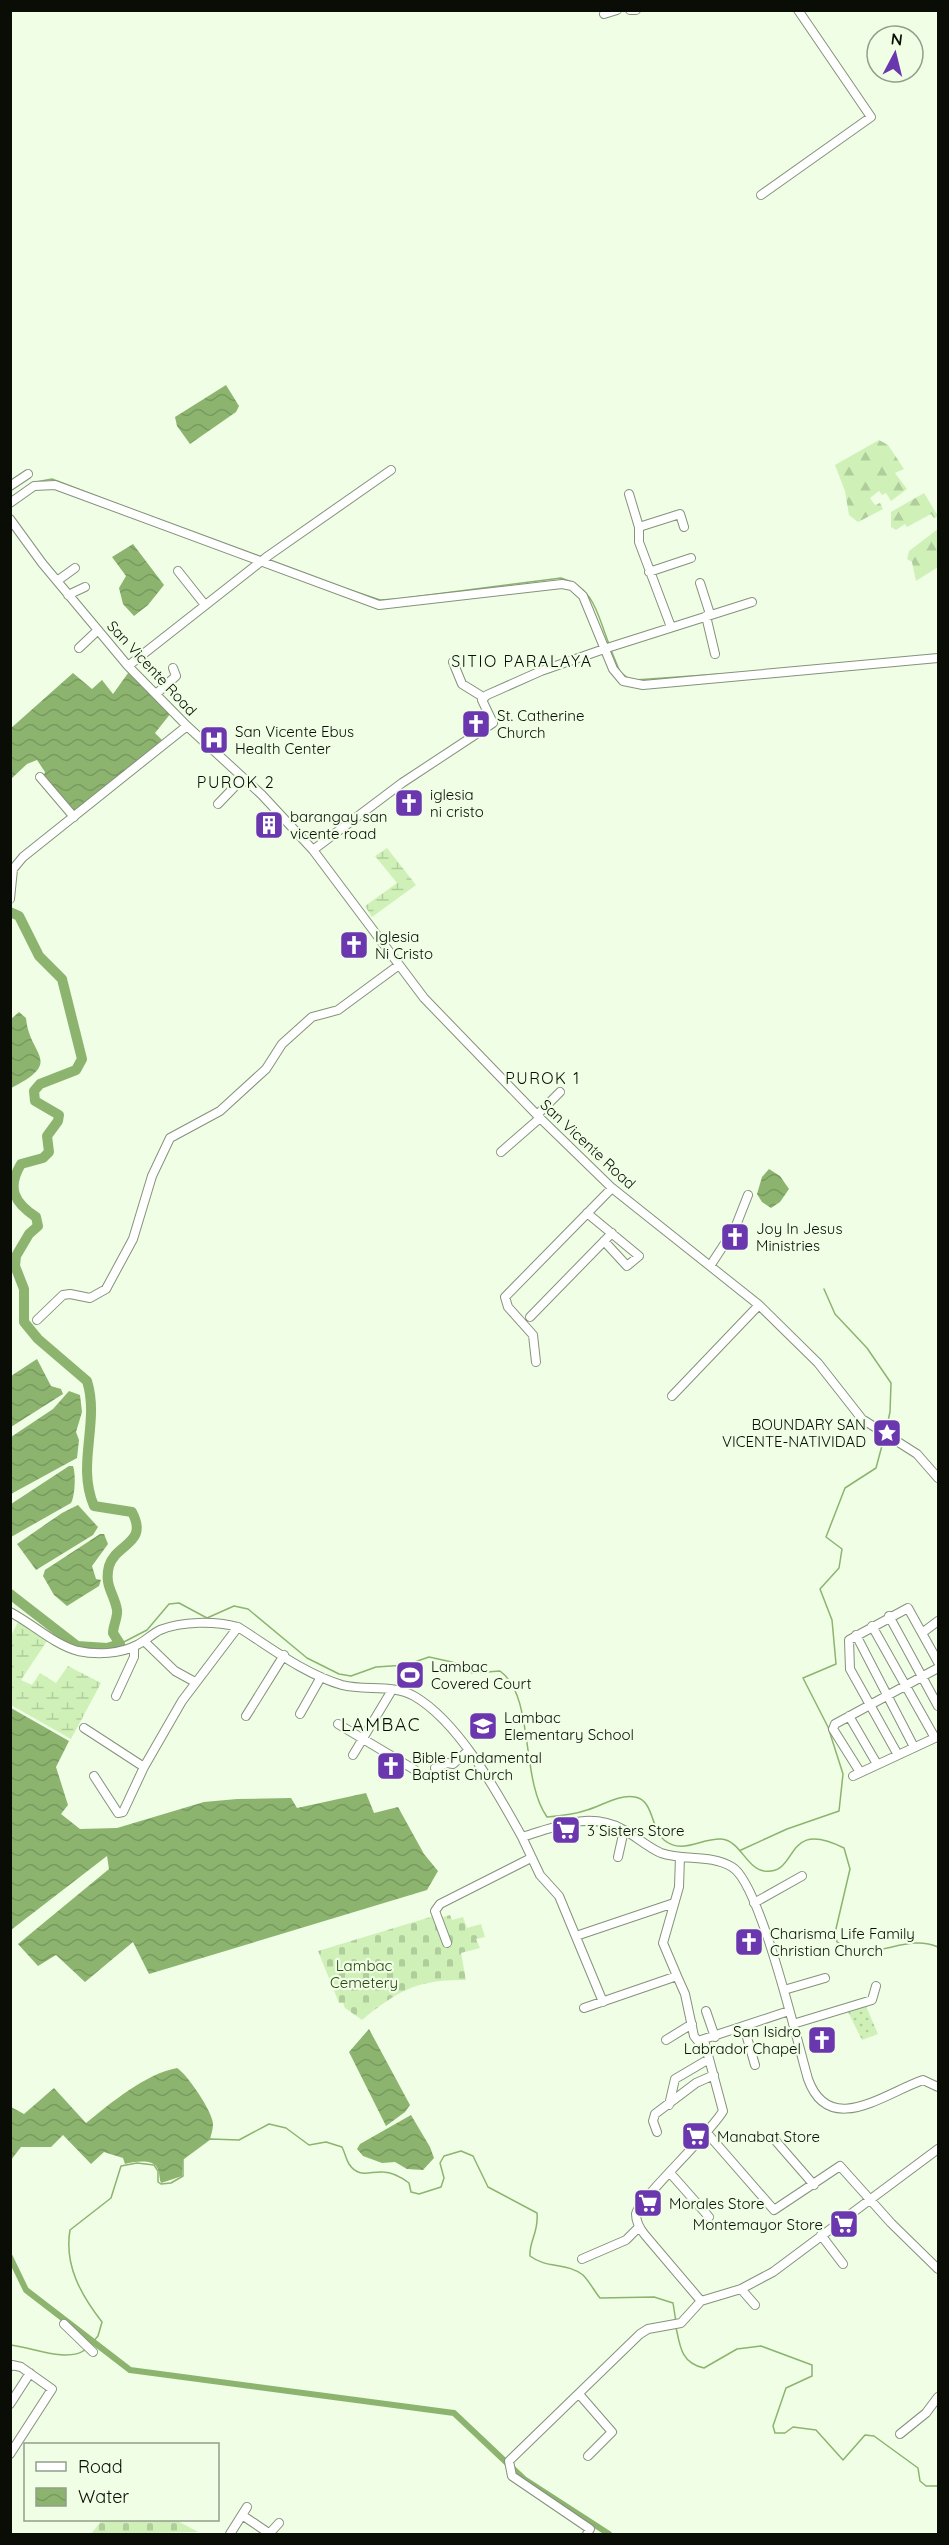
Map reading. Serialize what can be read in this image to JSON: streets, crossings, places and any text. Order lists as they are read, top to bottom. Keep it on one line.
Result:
{"streets":{"street":["San Vicente Road"]},"districts":["SITIO PARALAYA","PUROK 2","PUROK 1","LAMBAC"],"parks":["Lambac Cemetery"],"places":{"church":["St. Catherine Church","iglesia ni cristo","Iglesia Ni Cristo","Joy In Jesus Ministries","Bible Fundamental Baptist Church","Charisma Life Family Christian Church","San Isidro Labrador Chapel"],"hospital":["San Vicente Ebus Health Center"],"building":["barangay san vicente road"],"place":["BOUNDARY SAN VICENTE-NATIVIDAD"],"sports":["Lambac Covered Court"],"school or university":["Lambac Elementary School"],"supermarket":["3 Sisters Store","Manabat Store","Morales Store","Montemayor Store"]},"legend":["Road","Water"],"north":"top"}
